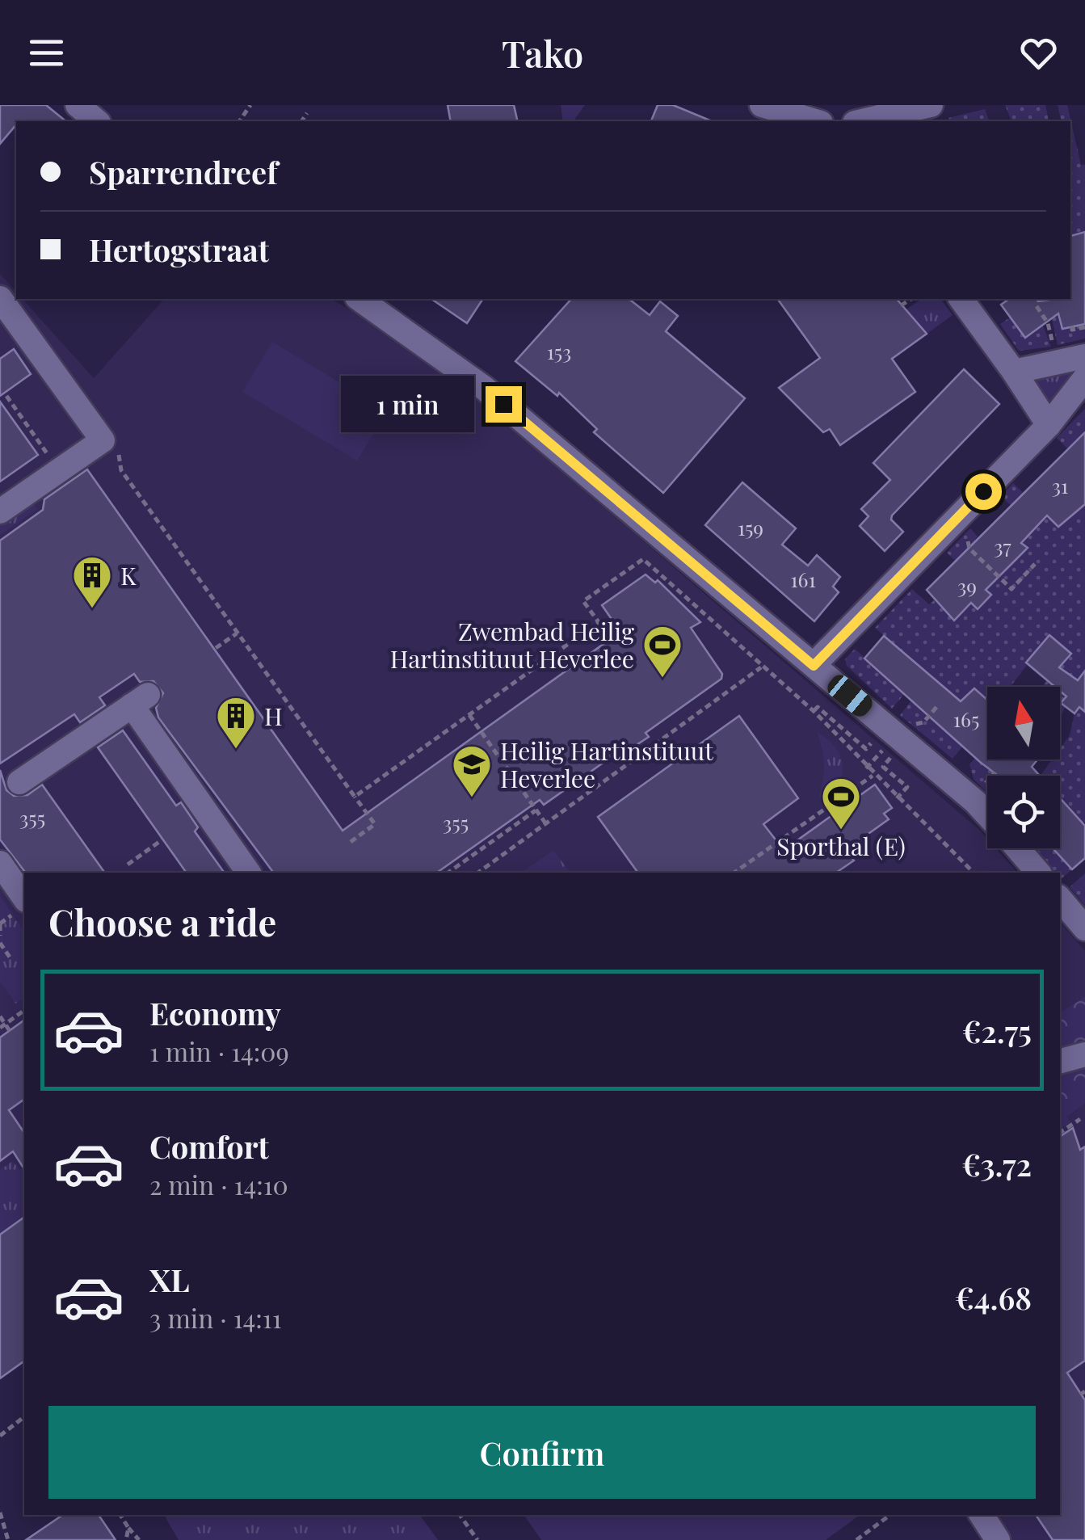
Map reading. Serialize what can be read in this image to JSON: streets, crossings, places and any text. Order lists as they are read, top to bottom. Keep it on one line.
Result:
{"places":{"building":["K","H"],"sports":["Zwembad Heilig Hartinstituut Heverlee","Sporthal (E)"],"school or university":["Heilig Hartinstituut Heverlee"]},"house_numbers":["153","31","159","37","161","39","165","355","355"],"north":"top","page":{"header":"Tako","banner":["Sparrendreef","Hertogstraat"],"bubble":"1 min","heading":"Choose a ride","list":[{"name":"Economy","note":"1 min · 14:09","value":"€2.75"},{"name":"Comfort","note":"2 min · 14:10","value":"€3.72"},{"name":"XL","note":"3 min · 14:11","value":"€4.68"}],"buttons":"Confirm"}}
